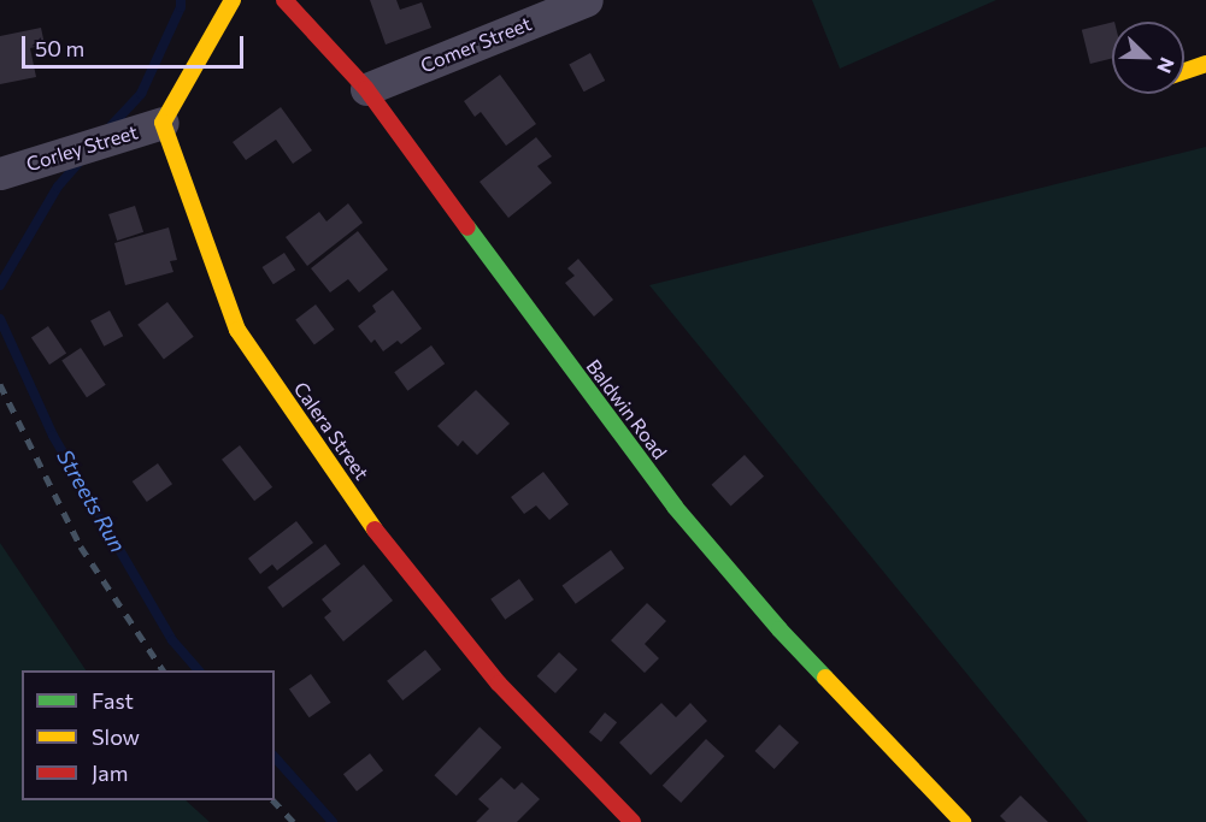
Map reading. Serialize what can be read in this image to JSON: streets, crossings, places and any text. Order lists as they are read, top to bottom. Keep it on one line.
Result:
{"streets":{"main road":["Baldwin Road","Calera Street"],"street":["Comer Street","Corley Street"]},"crossings":[["Comer Street","Baldwin Road"],["Corley Street","Calera Street"]],"water":["Streets Run"],"legend":["Fast","Slow","Jam"],"scale_bar":"50 m","north":"bottom right"}
